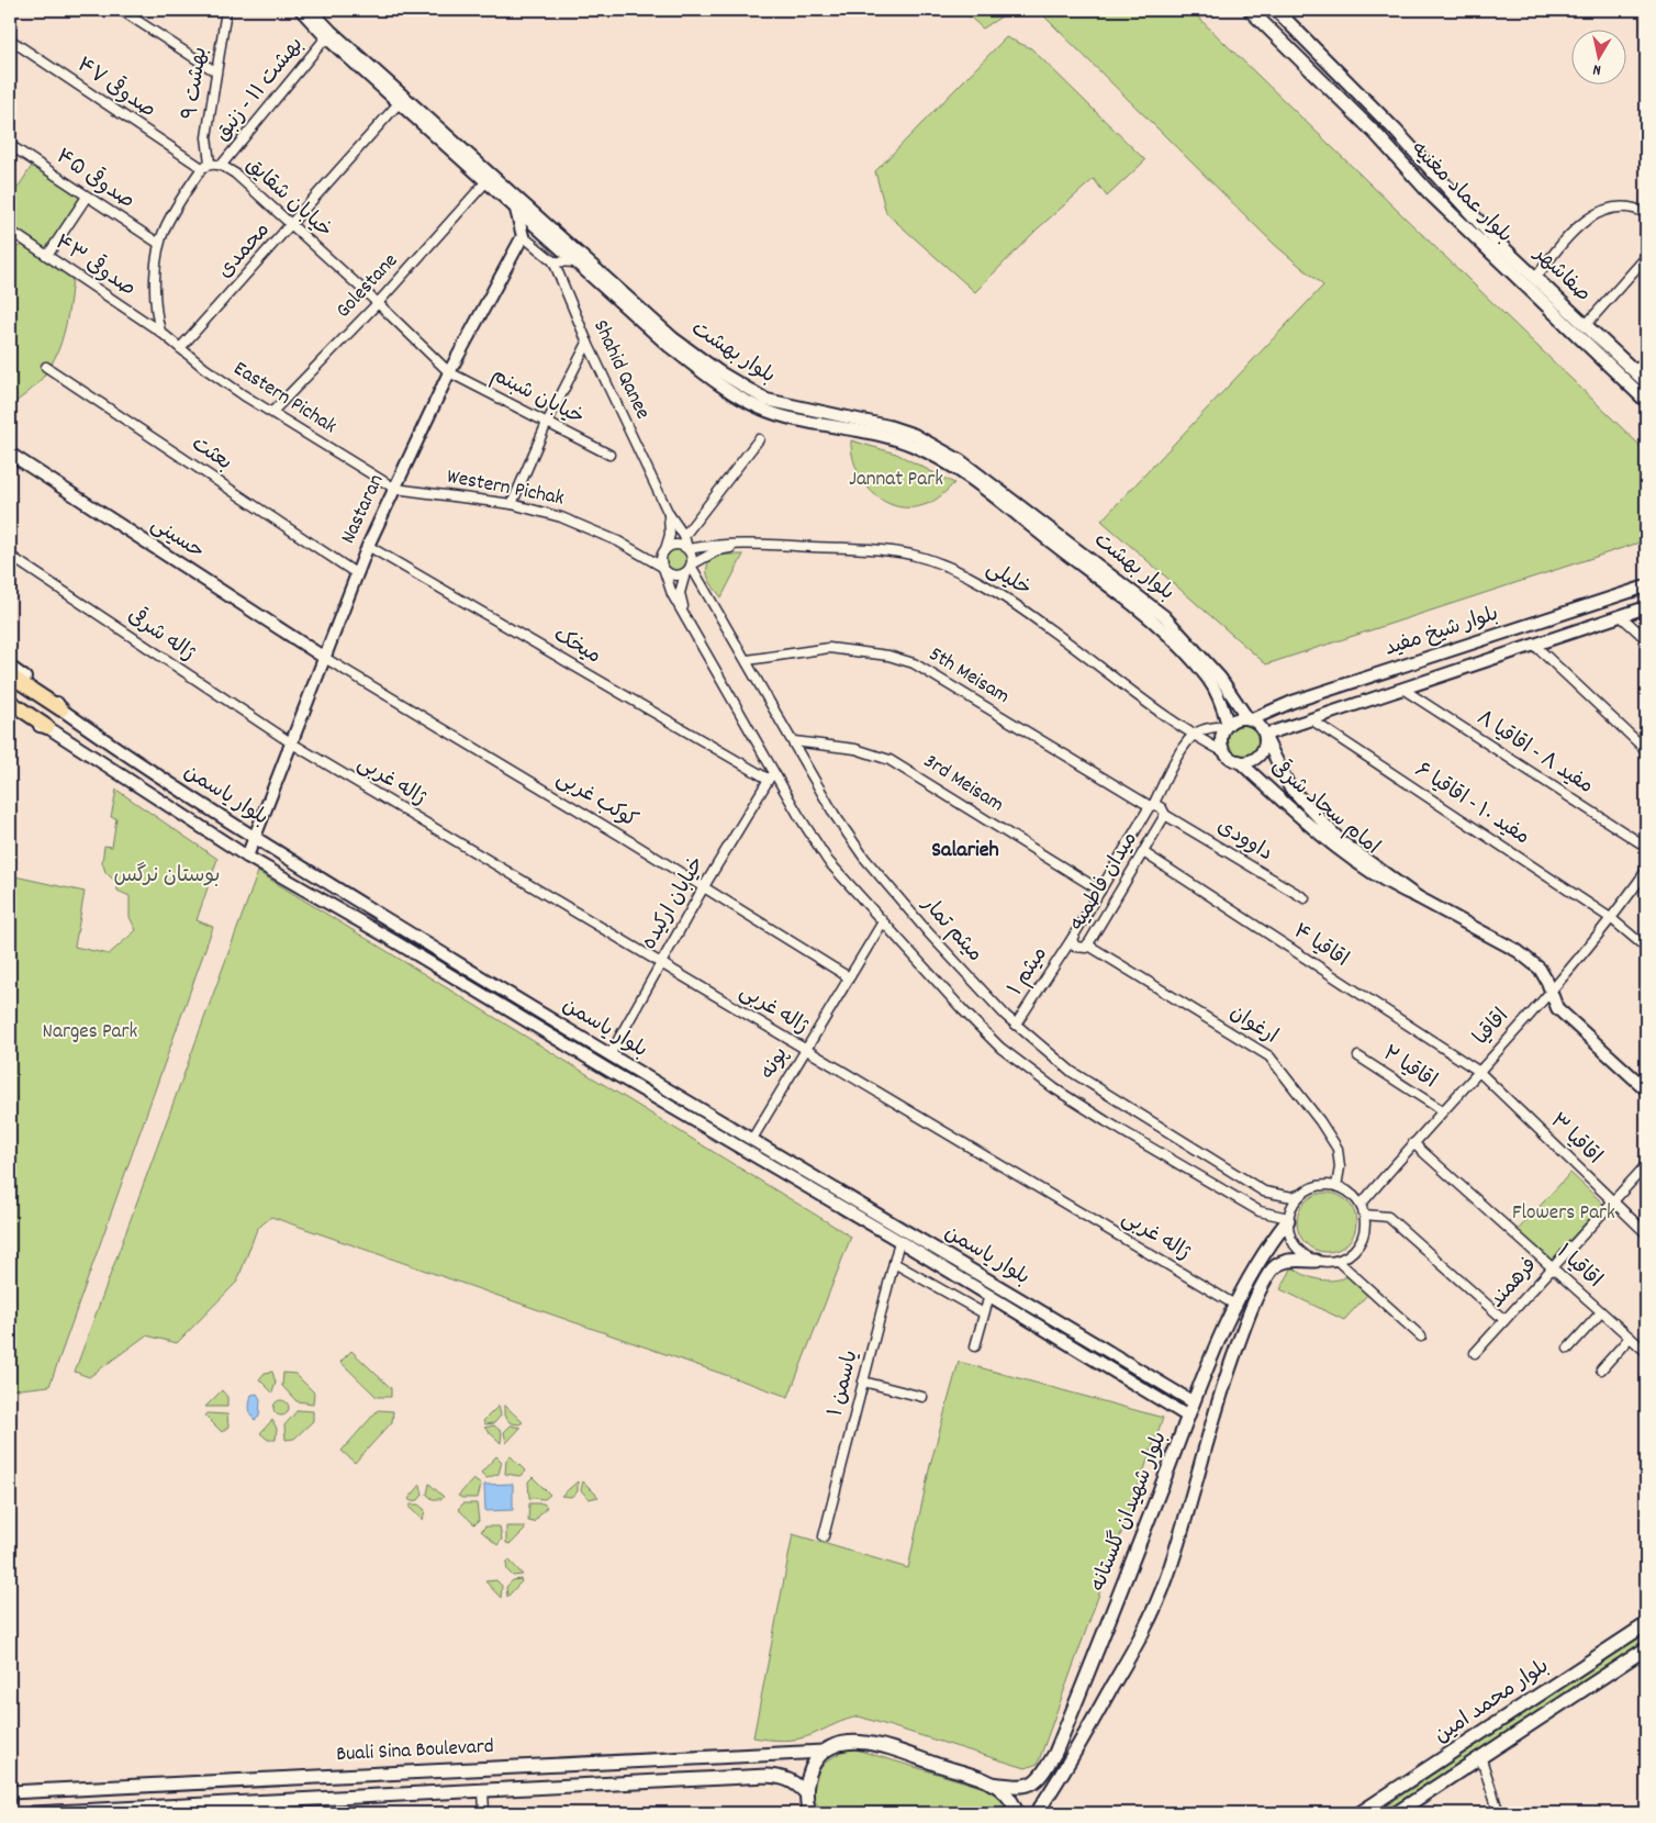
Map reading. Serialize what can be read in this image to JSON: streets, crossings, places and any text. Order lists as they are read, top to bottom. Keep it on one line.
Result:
{"streets":{"main road":["بلوار عماد مغنیه","صفاشهر","بلوار شهیدان گلستانه","بلوار محمد امین","Buali Sina Boulevard"],"street":["بهشت ۹","صدوقی ۴۷","بهشت ۱۱ - زنبق","صدوقی ۴۵","خیابان شقایق","محمدی","صدوقی ۴۳","Golestane","بلوار بهشت","Shahid Qanee","خیابان شبنم","Eastern Pichak","بعثت","Western Pichak","Nastaran","حسینی","خلیلی","بلوار شیخ مفید","ژاله شرقی","میخک","5th Meisam","مفید ۸ - اقاقیا ۸","ژاله غربی","3rd Meisam","بلوار یاسمن","کوکب غربی","مفید ۱۰ - اقاقیا ۶","امام سجاد شرقی","داوودی","میدان فاطمیه","خیابان ارکیده","میثم تمار","اقاقیا ۴","میثم ۱","ارغوان","اقاقیا","پونه","اقاقیا ۲","اقاقیا ۳","اقاقیا ۱","فرهمند","یاسمن ۱"]},"crossings":[["بهشت ۹","صدوقی ۴۷"],["بهشت ۹","خیابان شقایق"],["صدوقی ۴۷","خیابان شقایق"],["بهشت ۱۱ - زنبق","خیابان شقایق"],["بهشت ۱۱ - زنبق","بلوار بهشت"],["بلوار عماد مغنیه","صفاشهر"],["خیابان شقایق","محمدی"],["خیابان شقایق","Golestane"],["خیابان شقایق","خیابان شبنم"],["خیابان شقایق","Nastaran"],["محمدی","بلوار بهشت"],["محمدی","Eastern Pichak"],["صدوقی ۴۳","Eastern Pichak"],["Golestane","بلوار بهشت"],["Golestane","Eastern Pichak"],["بلوار بهشت","خلیلی"],["بلوار بهشت","بلوار شیخ مفید"],["بلوار بهشت","امام سجاد شرقی"],["Shahid Qanee","Western Pichak"],["Shahid Qanee","میثم تمار"],["خیابان شبنم","Nastaran"],["Eastern Pichak","Western Pichak"],["Eastern Pichak","Nastaran"],["بعثت","Nastaran"],["Western Pichak","Nastaran"],["Western Pichak","میثم تمار"],["Nastaran","حسینی"],["Nastaran","ژاله شرقی"],["Nastaran","میخک"],["Nastaran","ژاله غربی"],["Nastaran","بلوار یاسمن"],["Nastaran","کوکب غربی"],["حسینی","کوکب غربی"],["خلیلی","بلوار شیخ مفید"],["خلیلی","امام سجاد شرقی"],["خلیلی","میدان فاطمیه"],["بلوار شیخ مفید","مفید ۸ - اقاقیا ۸"],["بلوار شیخ مفید","مفید ۱۰ - اقاقیا ۶"],["بلوار شیخ مفید","امام سجاد شرقی"],["ژاله شرقی","ژاله غربی"],["میخک","خیابان ارکیده"],["5th Meisam","میدان فاطمیه"],["5th Meisam","میثم تمار"],["ژاله غربی","خیابان ارکیده"],["ژاله غربی","پونه"],["ژاله غربی","بلوار شهیدان گلستانه"],["3rd Meisam","میدان فاطمیه"],["3rd Meisam","میثم تمار"],["بلوار یاسمن","خیابان ارکیده"],["بلوار یاسمن","پونه"],["بلوار یاسمن","یاسمن ۱"],["بلوار یاسمن","بلوار شهیدان گلستانه"],["کوکب غربی","خیابان ارکیده"],["کوکب غربی","پونه"],["مفید ۱۰ - اقاقیا ۶","اقاقیا"],["امام سجاد شرقی","اقاقیا"],["داوودی","میدان فاطمیه"],["میدان فاطمیه","اقاقیا ۴"],["میدان فاطمیه","میثم ۱"],["میدان فاطمیه","ارغوان"],["میثم تمار","میثم ۱"],["میثم تمار","ارغوان"],["میثم تمار","اقاقیا"],["میثم تمار","بلوار شهیدان گلستانه"],["اقاقیا ۴","اقاقیا"],["اقاقیا ۴","اقاقیا ۳"],["ارغوان","اقاقیا"],["ارغوان","بلوار شهیدان گلستانه"],["اقاقیا","اقاقیا ۲"],["اقاقیا","اقاقیا ۳"],["اقاقیا","اقاقیا ۱"],["اقاقیا","بلوار شهیدان گلستانه"],["اقاقیا ۳","فرهمند"],["اقاقیا ۱","فرهمند"],["بلوار شهیدان گلستانه","Buali Sina Boulevard"]],"districts":["Salarieh"],"parks":["Jannat Park","بوستان نرگس","Narges Park","Flowers Park"],"north":"bottom"}
